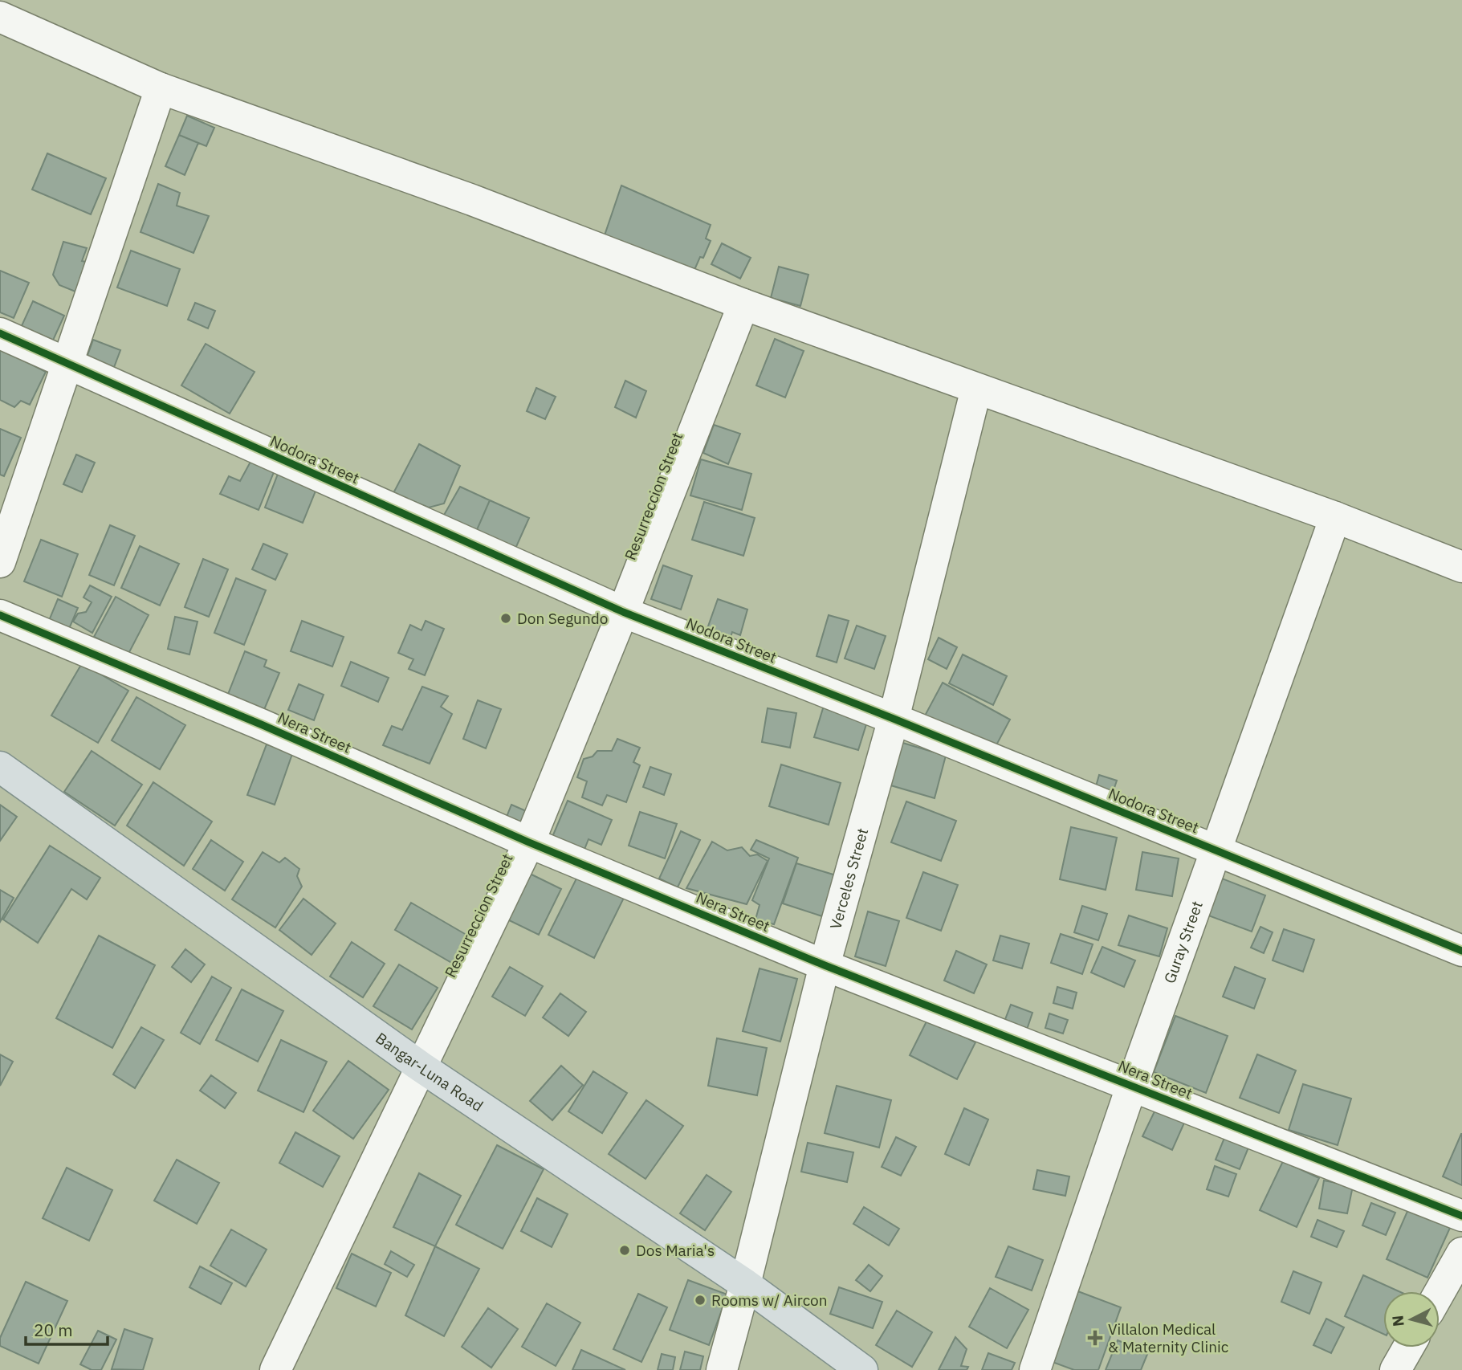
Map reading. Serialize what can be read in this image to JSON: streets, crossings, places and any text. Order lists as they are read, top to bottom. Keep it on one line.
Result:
{"streets":{"main road":["Bangar-Luna Road"],"street":["Nodora Street","Resurreccion Street","Nera Street","Verceles Street","Guray Street"]},"crossings":[["Nodora Street","Resurreccion Street"],["Nodora Street","Verceles Street"],["Nodora Street","Guray Street"],["Resurreccion Street","Nera Street"],["Resurreccion Street","Bangar-Luna Road"],["Nera Street","Verceles Street"],["Nera Street","Guray Street"],["Verceles Street","Bangar-Luna Road"]],"places":{"other":["Don Segundo","Dos Maria's","Rooms w/ Aircon"],"health":["Villalon Medical & Maternity Clinic"]},"scale_bar":"20 m","north":"left"}
